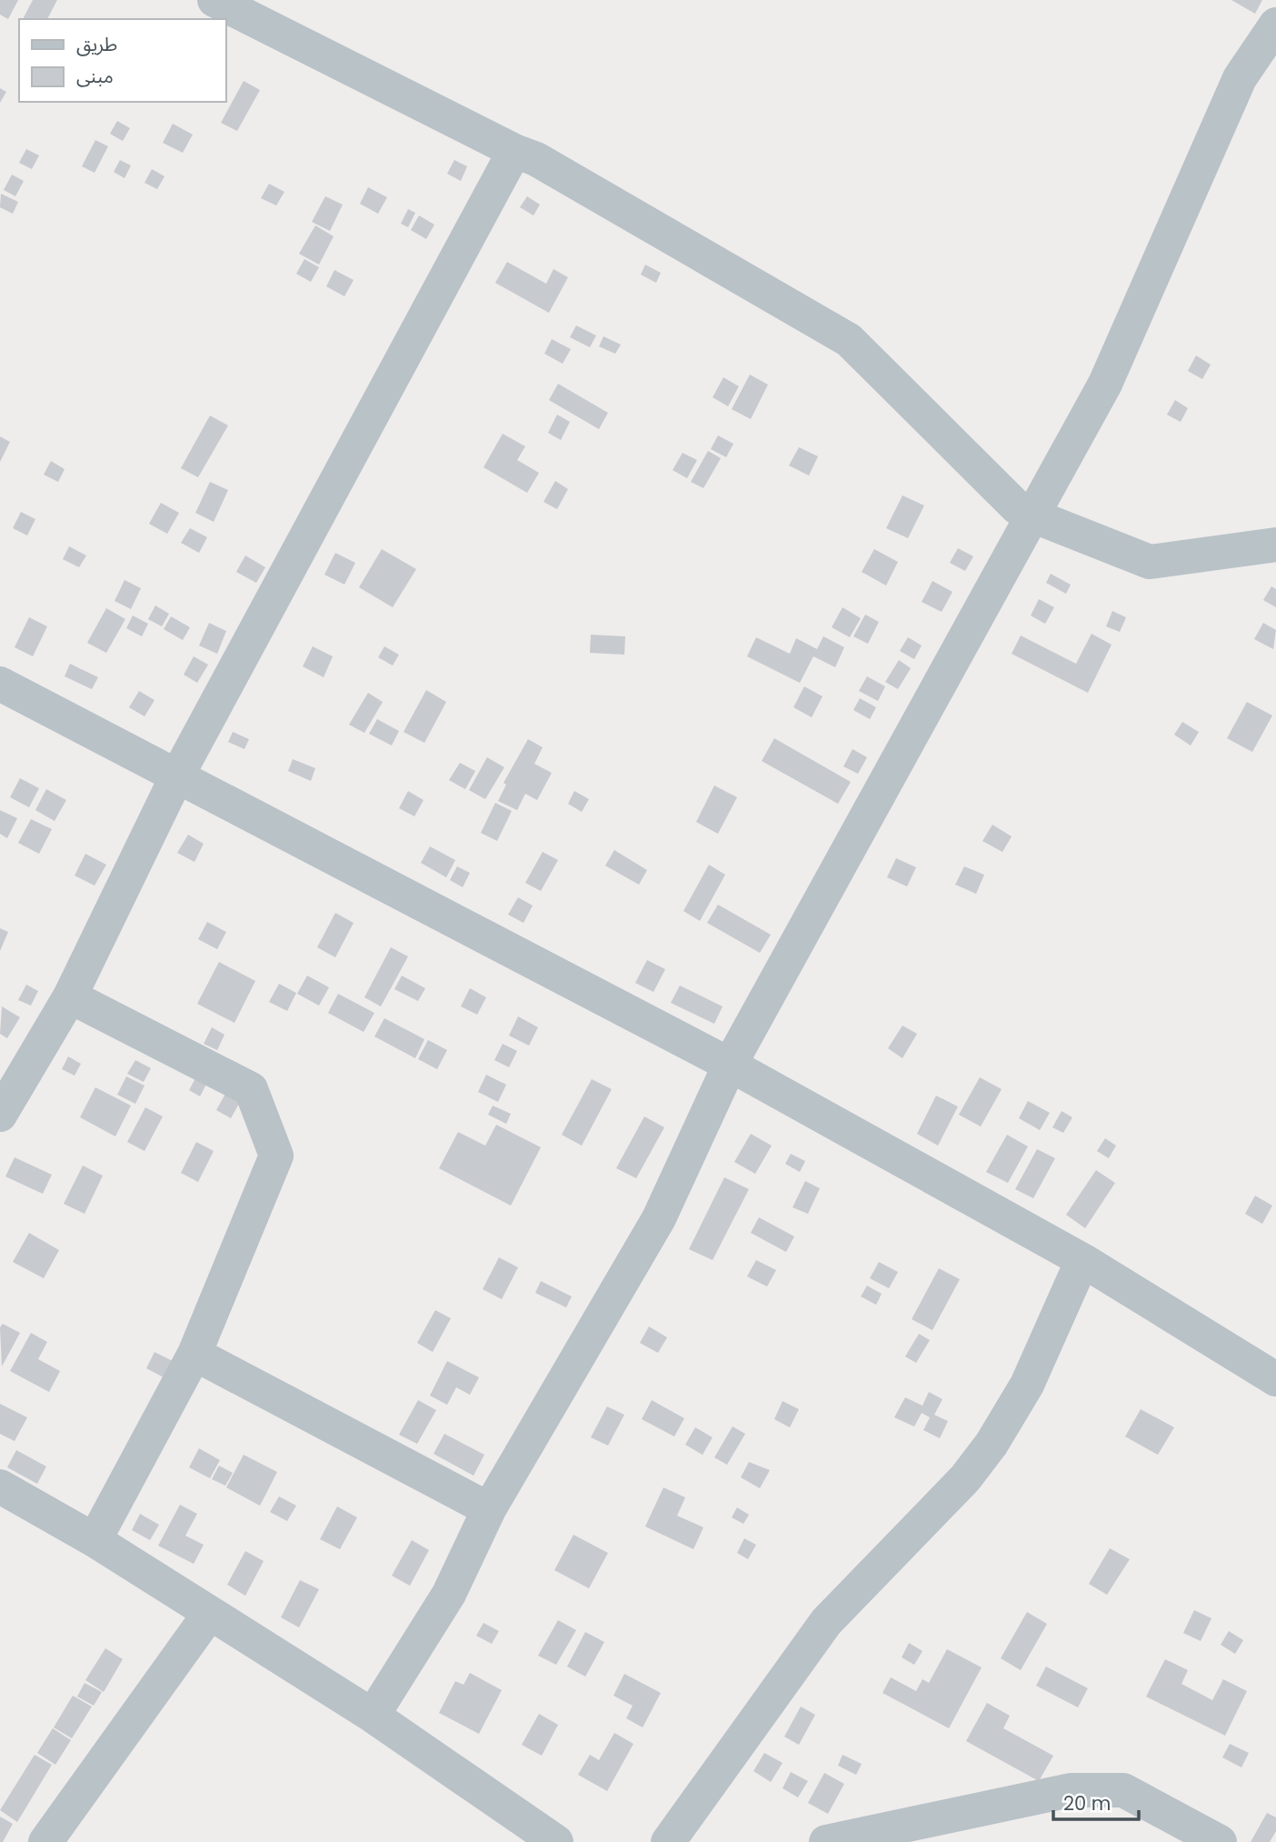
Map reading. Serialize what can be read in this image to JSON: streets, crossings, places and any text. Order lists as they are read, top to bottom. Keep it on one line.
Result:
{"legend":["طريق","مبنى"],"scale_bar":"20 m"}
